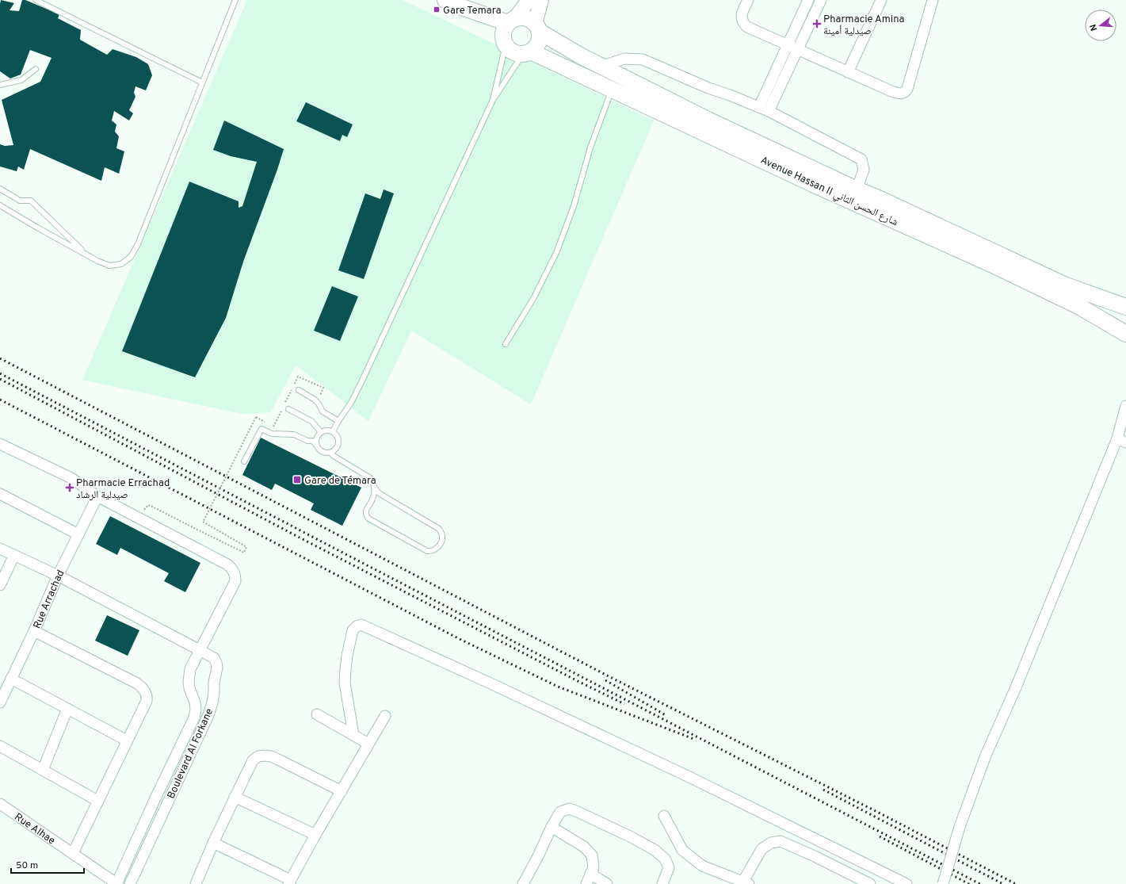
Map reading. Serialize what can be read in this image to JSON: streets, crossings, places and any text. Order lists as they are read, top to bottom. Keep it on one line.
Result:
{"streets":{"main road":["Avenue Hassan II شارع الحسن الثاني"],"street":["Rue Arrachad","Boulevard Al Forkane","Rue Alhae"]},"crossings":[["Boulevard Al Forkane","Rue Alhae"]],"places":{"transit":["Gare Temara","Gare de Témara"],"health":["Pharmacie Amina صيدلية أمينة","Pharmacie Errachad صيدلية الرشاد"]},"scale_bar":"50 m","north":"left"}
